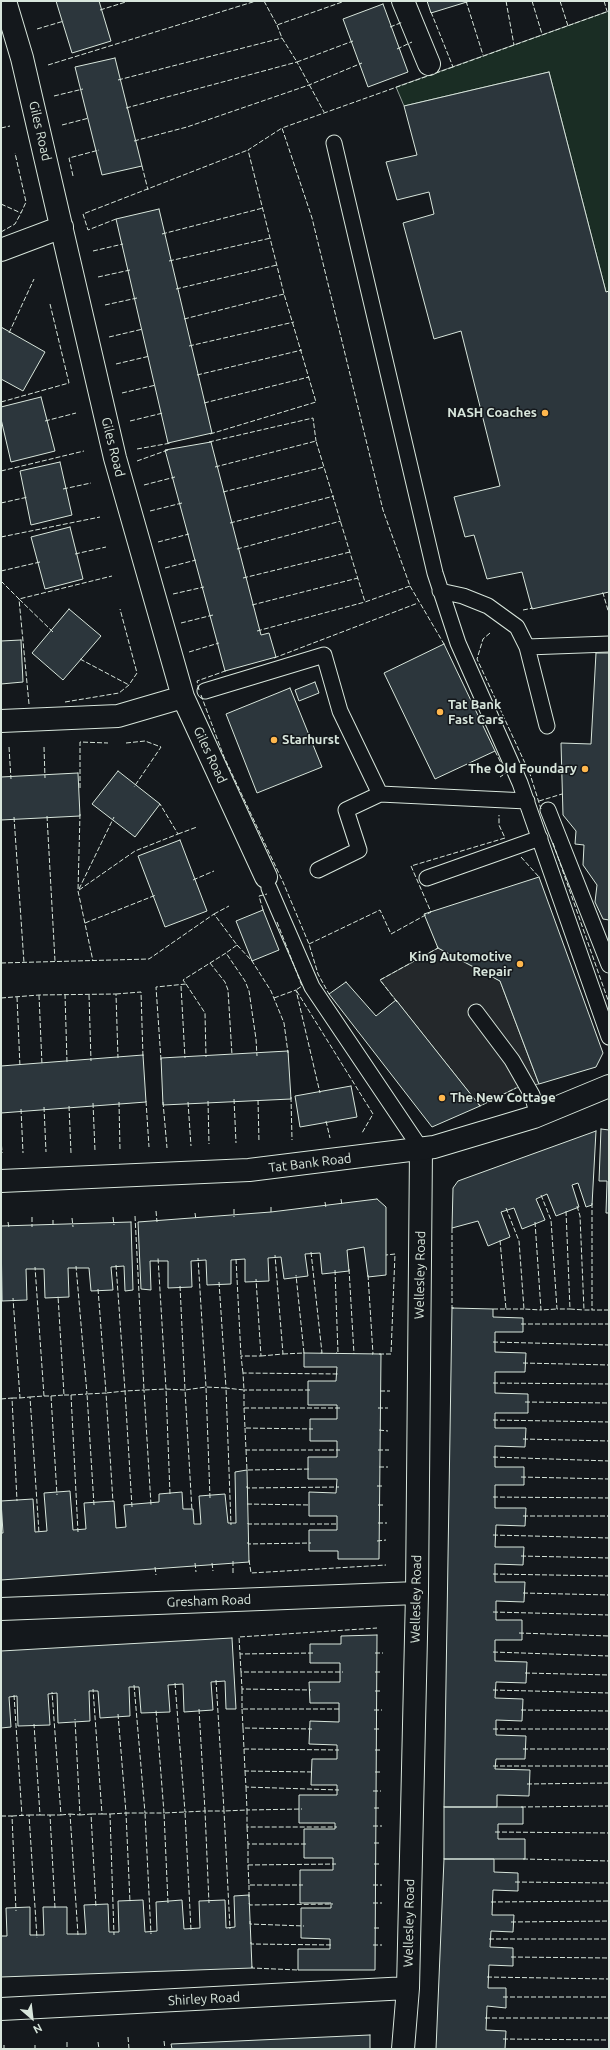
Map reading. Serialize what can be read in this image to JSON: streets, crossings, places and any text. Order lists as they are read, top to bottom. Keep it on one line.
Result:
{"streets":{"street":["Giles Road","Tat Bank Road","Wellesley Road","Gresham Road","Shirley Road"]},"crossings":[["Tat Bank Road","Wellesley Road"],["Wellesley Road","Gresham Road"],["Wellesley Road","Shirley Road"]],"places":["NASH Coaches","Tat Bank Fast Cars","Starhurst","The Old Foundary","King Automotive Repair","The New Cottage"],"north":"bottom right"}
